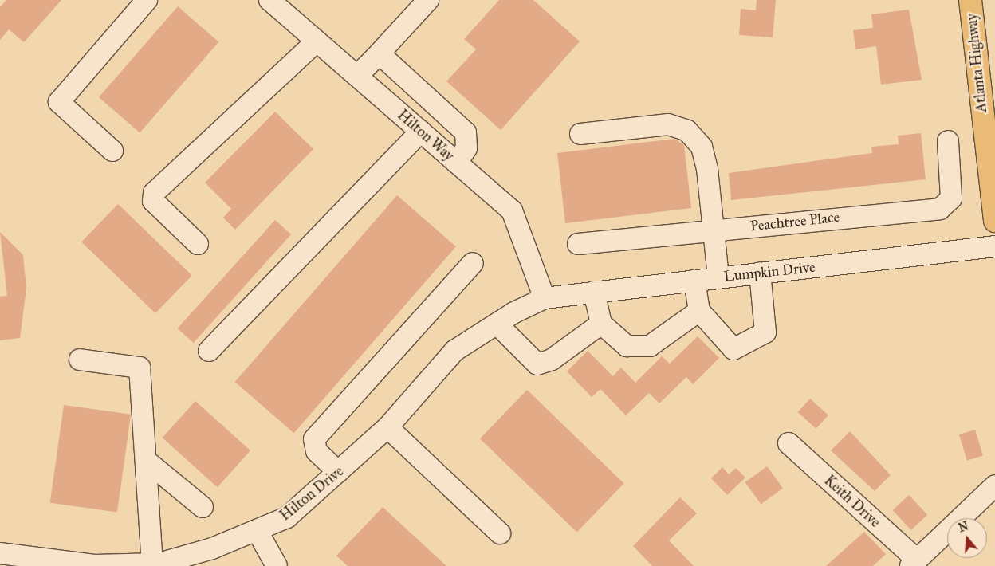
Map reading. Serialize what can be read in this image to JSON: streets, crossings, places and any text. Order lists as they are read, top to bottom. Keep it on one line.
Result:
{"streets":{"main road":["Atlanta Highway"],"street":["Hilton Way","Peachtree Place","Lumpkin Drive","Hilton Drive","Keith Drive"]},"crossings":[["Hilton Way","Lumpkin Drive"],["Hilton Way","Hilton Drive"],["Lumpkin Drive","Hilton Drive"]],"north":"top"}
